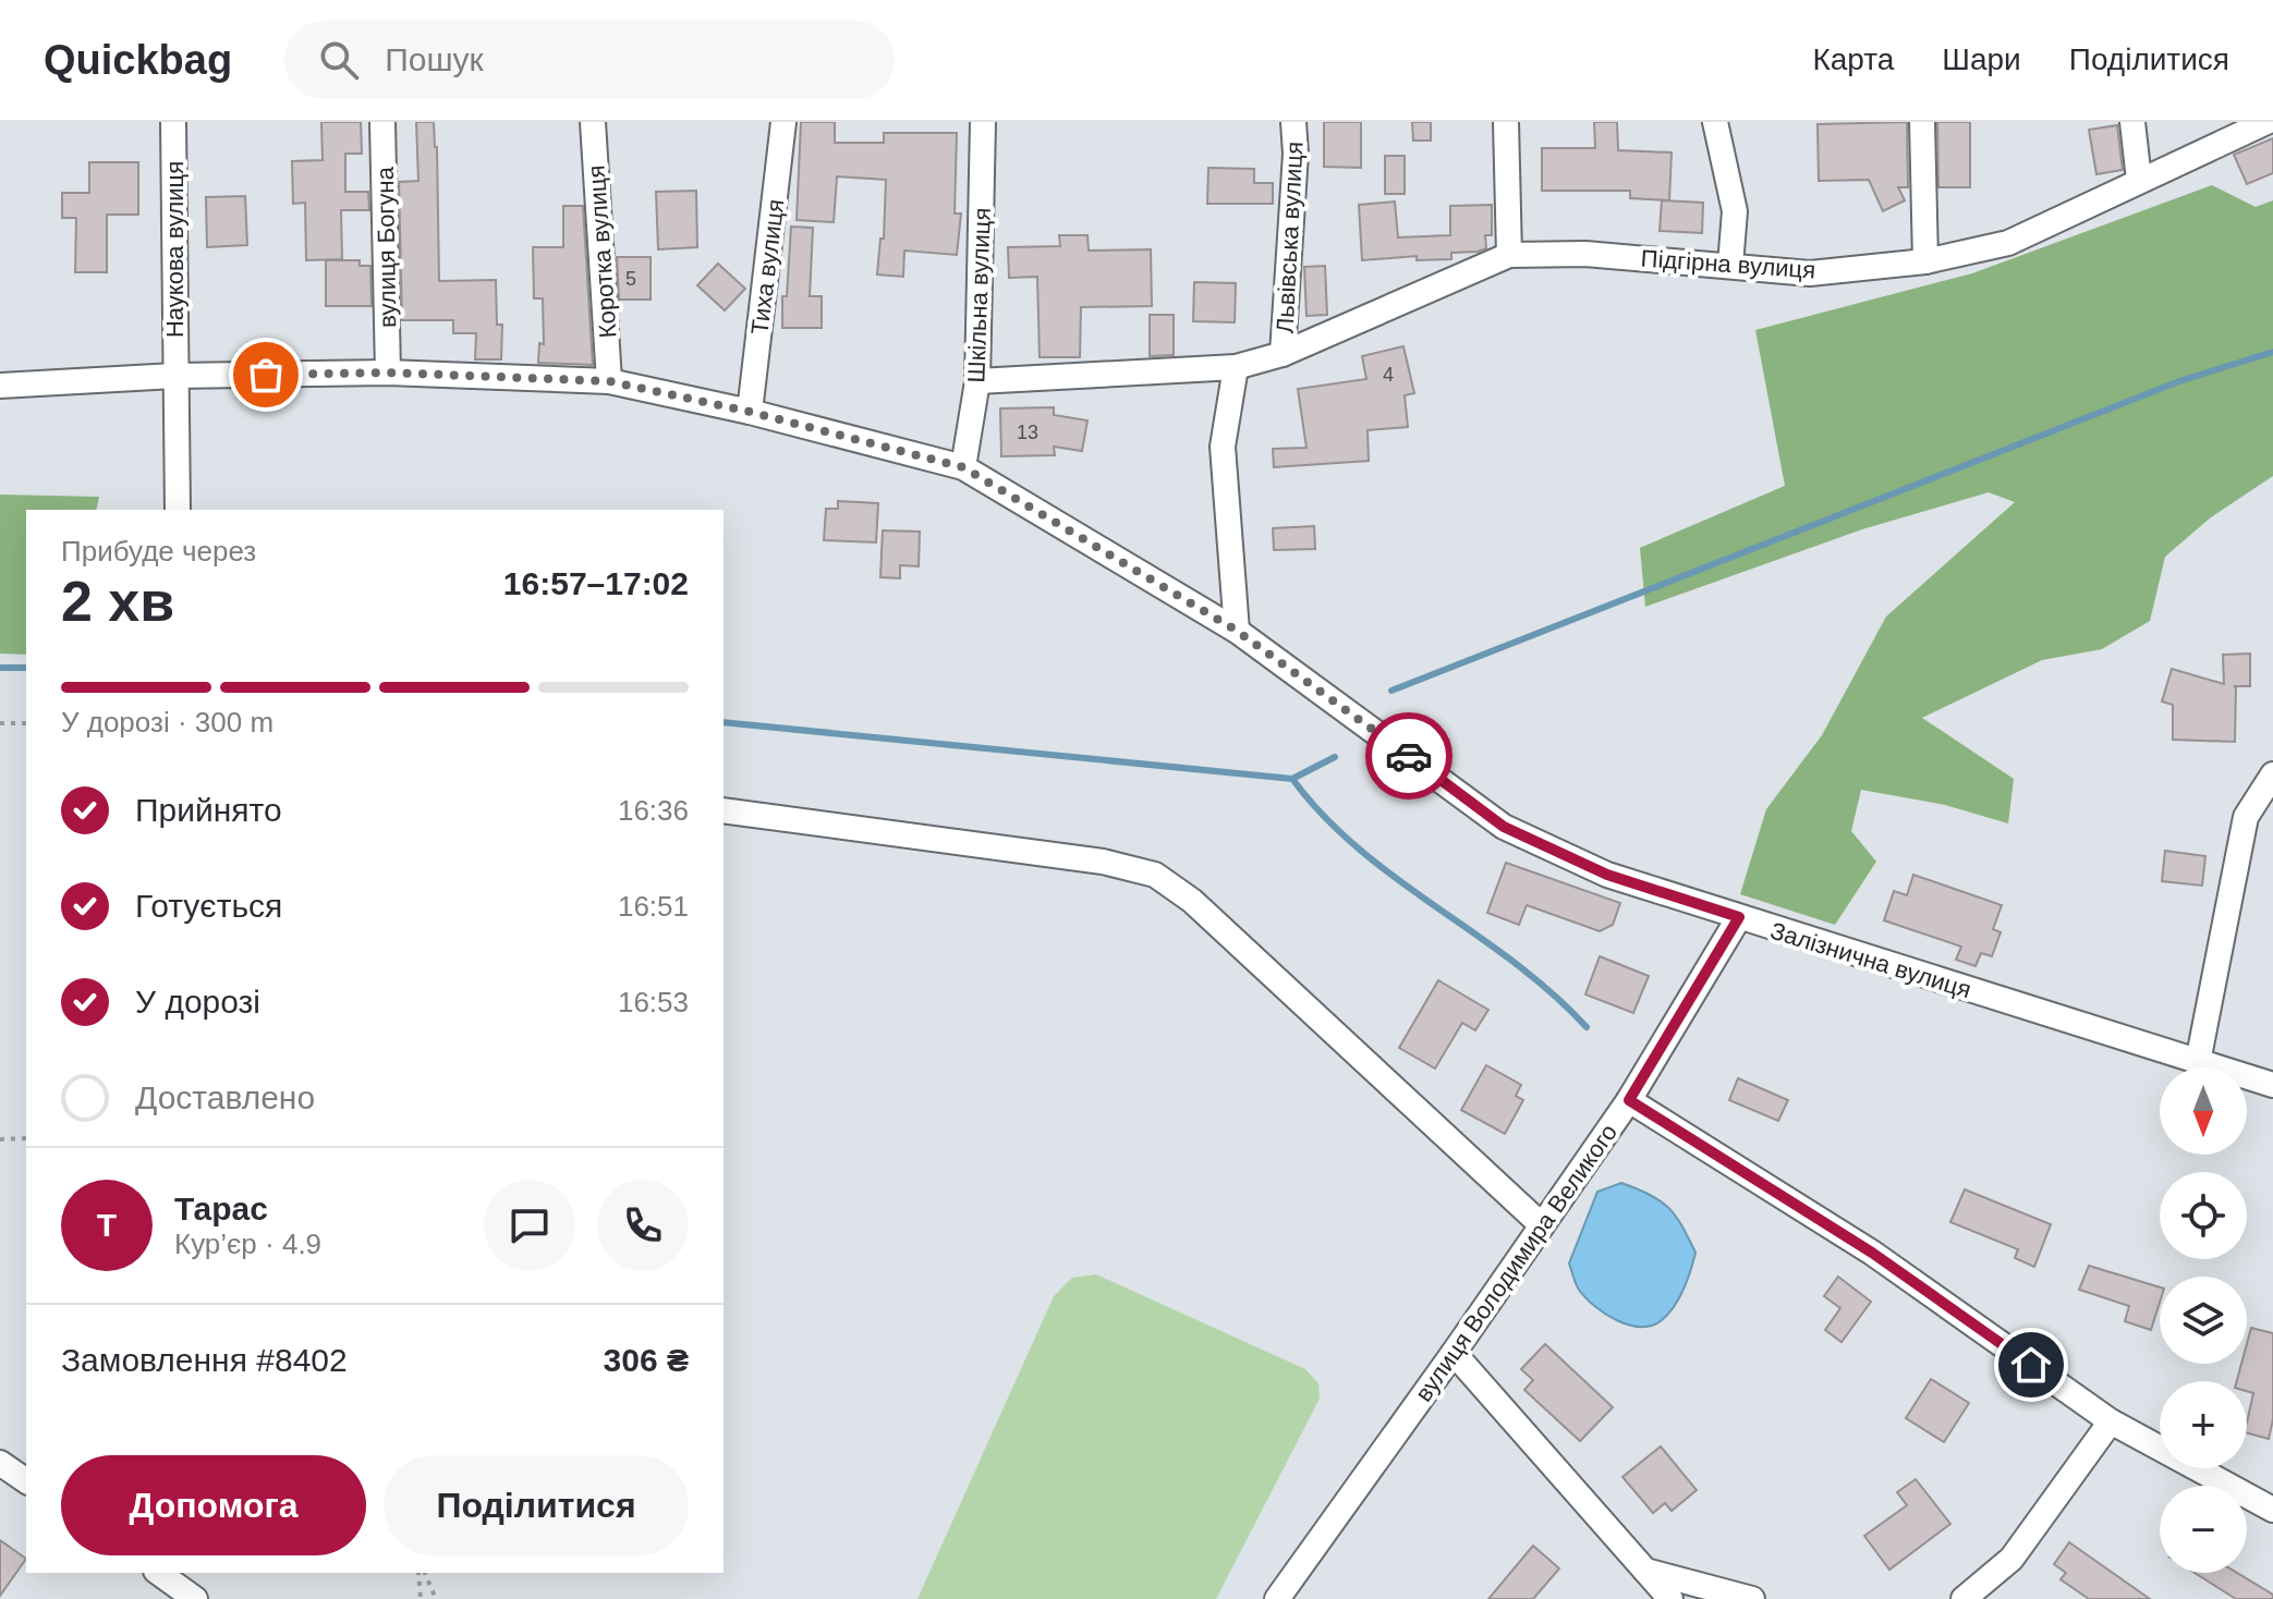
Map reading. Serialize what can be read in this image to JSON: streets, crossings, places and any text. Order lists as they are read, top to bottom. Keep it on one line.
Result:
{"streets":{"street":["Львівська вулиця","вулиця Богуна","Наукова вулиця","Коротка вулиця","Підгірна вулиця","Тиха вулиця","Шкільна вулиця","Залізнична вулиця","вулиця Володимира Великого"]},"crossings":[["Львівська вулиця","Підгірна вулиця"],["вулиця Богуна","Залізнична вулиця"],["Наукова вулиця","Залізнична вулиця"],["Коротка вулиця","Залізнична вулиця"],["Підгірна вулиця","Шкільна вулиця"],["Тиха вулиця","Залізнична вулиця"],["Шкільна вулиця","Залізнична вулиця"],["Залізнична вулиця","вулиця Володимира Великого"]],"house_numbers":["5","4","13"],"north":"bottom","page":{"header":"Quickbag","search":"Пошук","nav":["Карта","Шари","Поділитися"],"heading":["2 хв","Прибуде через","16:57–17:02"],"panel":["Тарас","Кур’єр · 4.9","Замовлення #8402","306 ₴"],"bar":"У дорозі · 300 m","list":[["Прийнято","16:36"],["Готується","16:51"],["У дорозі","16:53"],"Доставлено"],"map_buttons":["+","−"],"round":"Т","buttons":["Допомога","Поділитися"]}}
